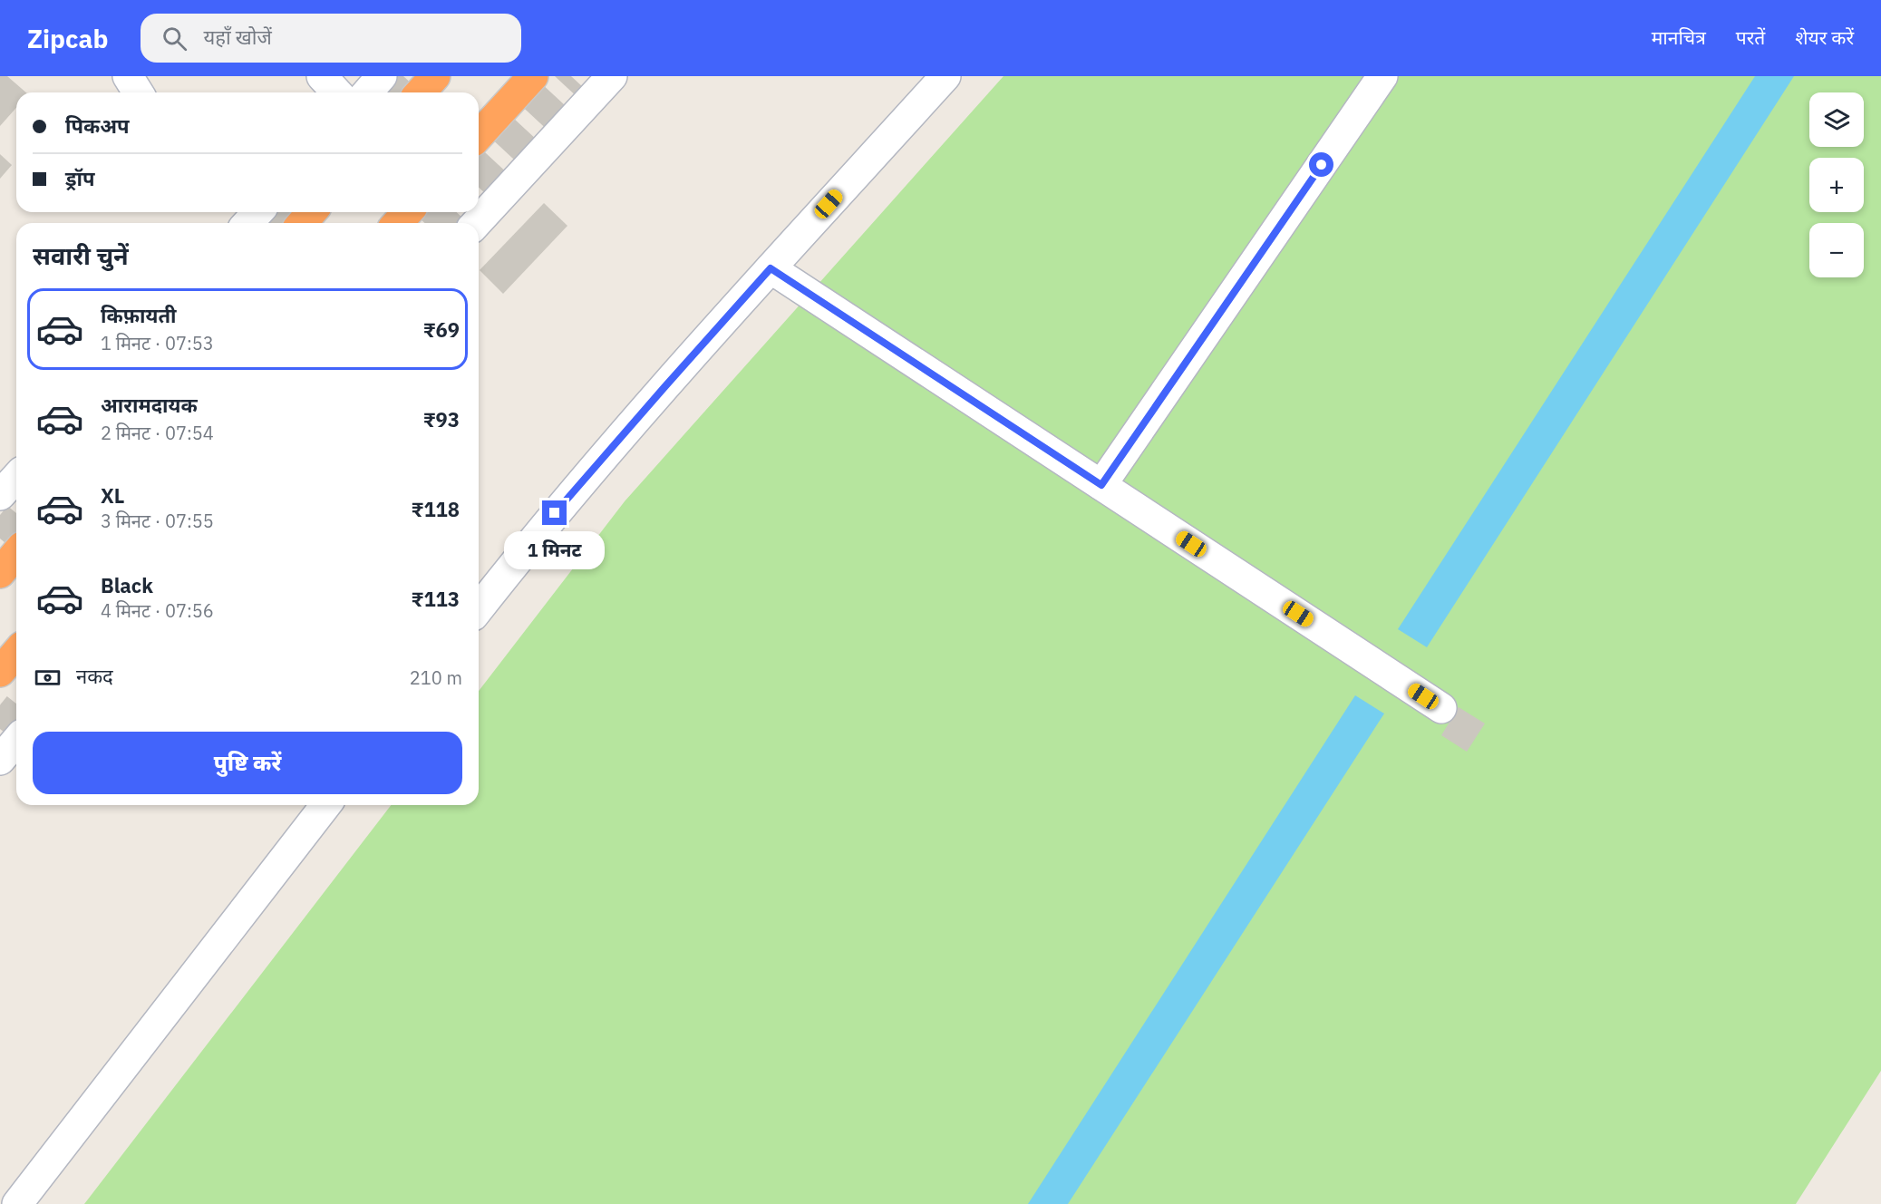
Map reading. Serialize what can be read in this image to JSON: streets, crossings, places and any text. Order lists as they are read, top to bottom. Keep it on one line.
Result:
{"page":{"header":"Zipcab","search":"यहाँ खोजें","nav":["मानचित्र","परतें","शेयर करें"],"map_buttons":["+","−"],"banner":["पिकअप","ड्रॉप"],"heading":"सवारी चुनें","list":[{"name":"किफ़ायती","note":"1 मिनट · 07:53","value":"₹69"},{"name":"आरामदायक","note":"2 मिनट · 07:54","value":"₹93"},{"name":"XL","note":"3 मिनट · 07:55","value":"₹118"},{"name":"Black","note":"4 मिनट · 07:56","value":"₹113"}],"bubble":"1 मिनट","pay":["नकद","210 m"],"buttons":"पुष्टि करें"}}
